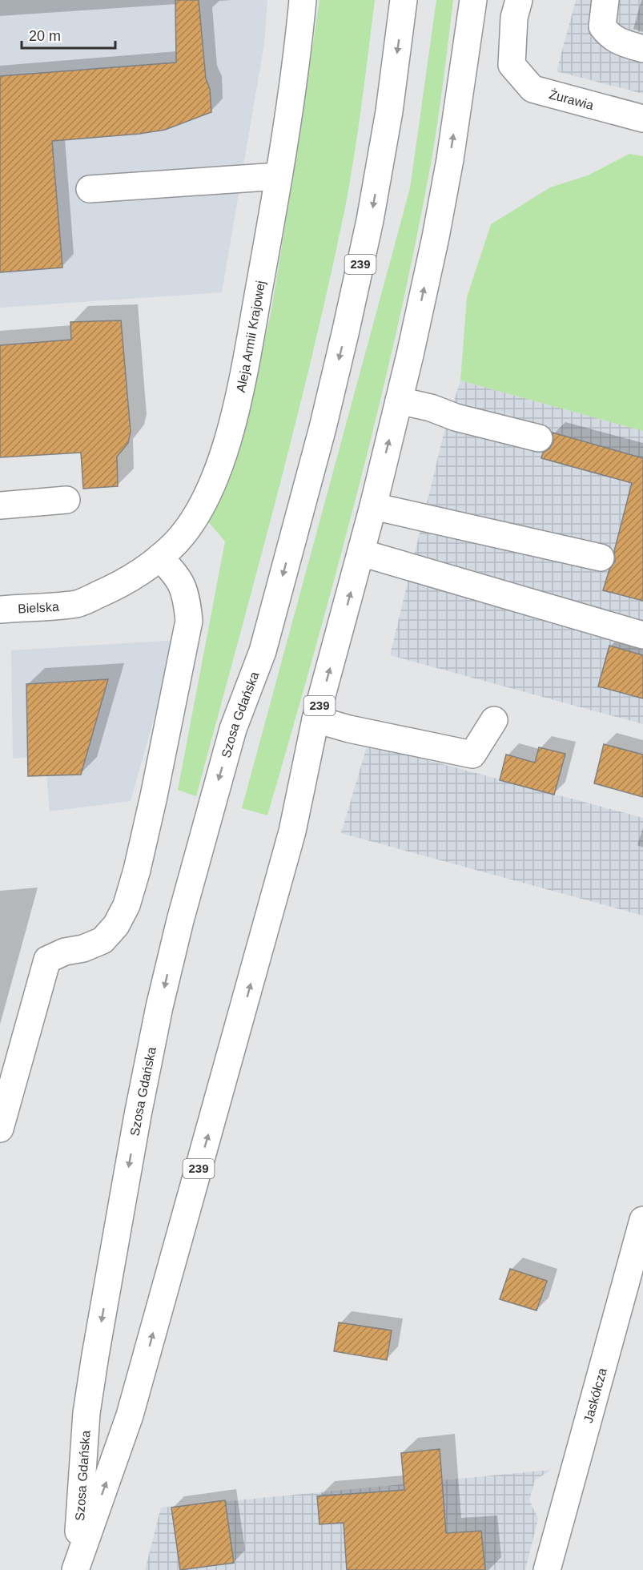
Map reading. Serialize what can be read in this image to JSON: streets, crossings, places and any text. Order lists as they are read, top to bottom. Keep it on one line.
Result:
{"streets":{"main road":["Żurawia","239","Aleja Armii Krajowej","Bielska","Szosa Gdańska","Jaskółcza"]},"crossings":[["239","Szosa Gdańska"],["Aleja Armii Krajowej","Bielska"]],"scale_bar":"20 m"}
